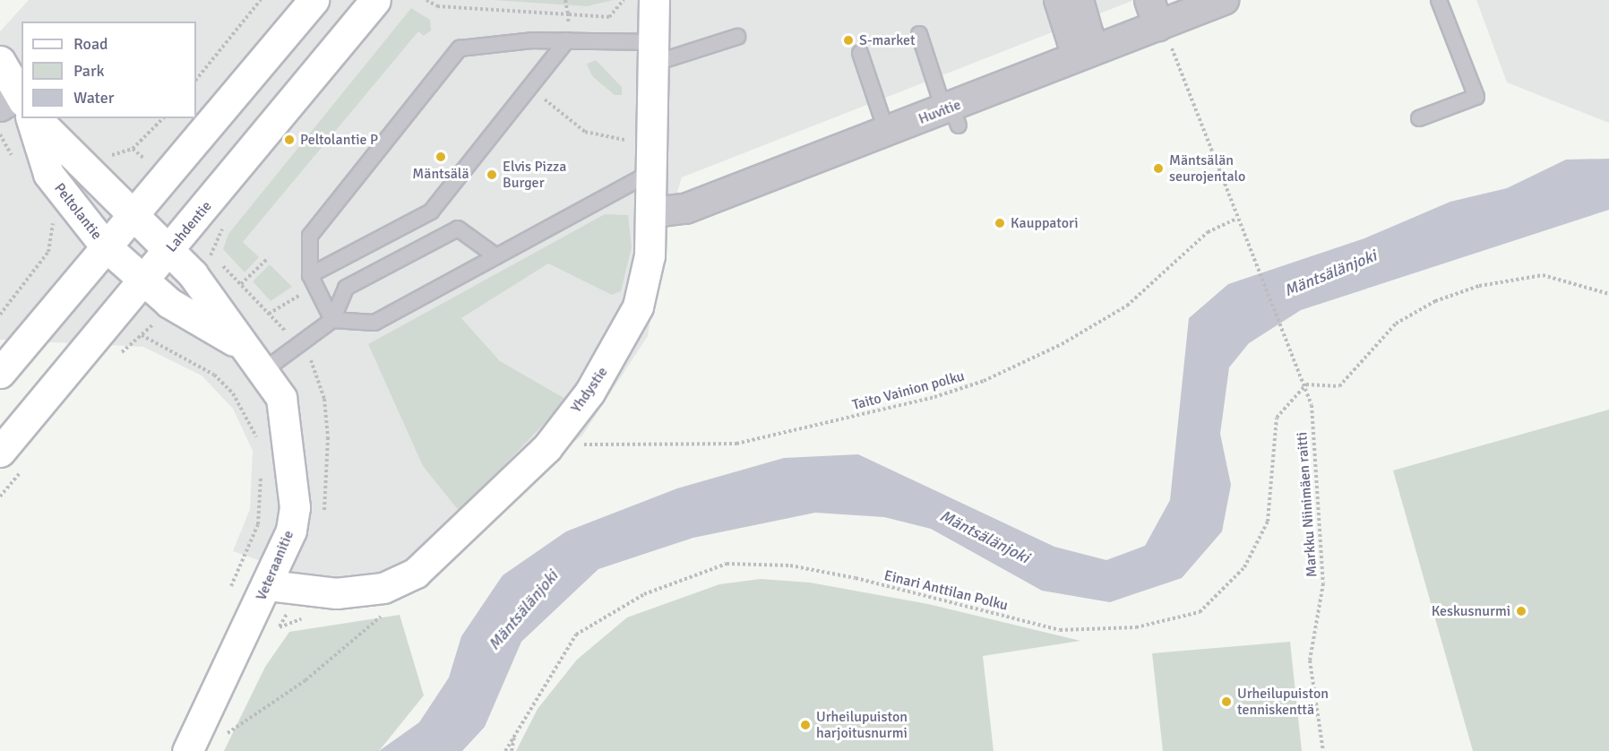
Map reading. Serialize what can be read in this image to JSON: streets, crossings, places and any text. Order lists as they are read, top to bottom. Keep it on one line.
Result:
{"streets":{"main road":["Peltolantie","Lahdentie","Yhdystie","Veteraanitie"],"street":["Huvitie"],"path":["Taito Vainion polku","Markku Niinimäen raitti","Einari Anttilan Polku"]},"crossings":[["Huvitie","Yhdystie"],["Peltolantie","Veteraanitie"],["Lahdentie","Veteraanitie"],["Yhdystie","Veteraanitie"],["Markku Niinimäen raitti","Einari Anttilan Polku"]],"water":["Mäntsälänjoki"],"places":["S-market","Peltolantie P","Mäntsälä","Mäntsälän seurojentalo","Elvis Pizza Burger","Kauppatori","Keskusnurmi","Urheilupuiston tenniskenttä","Urheilupuiston harjoitusnurmi"],"legend":["Road","Park","Water"]}
